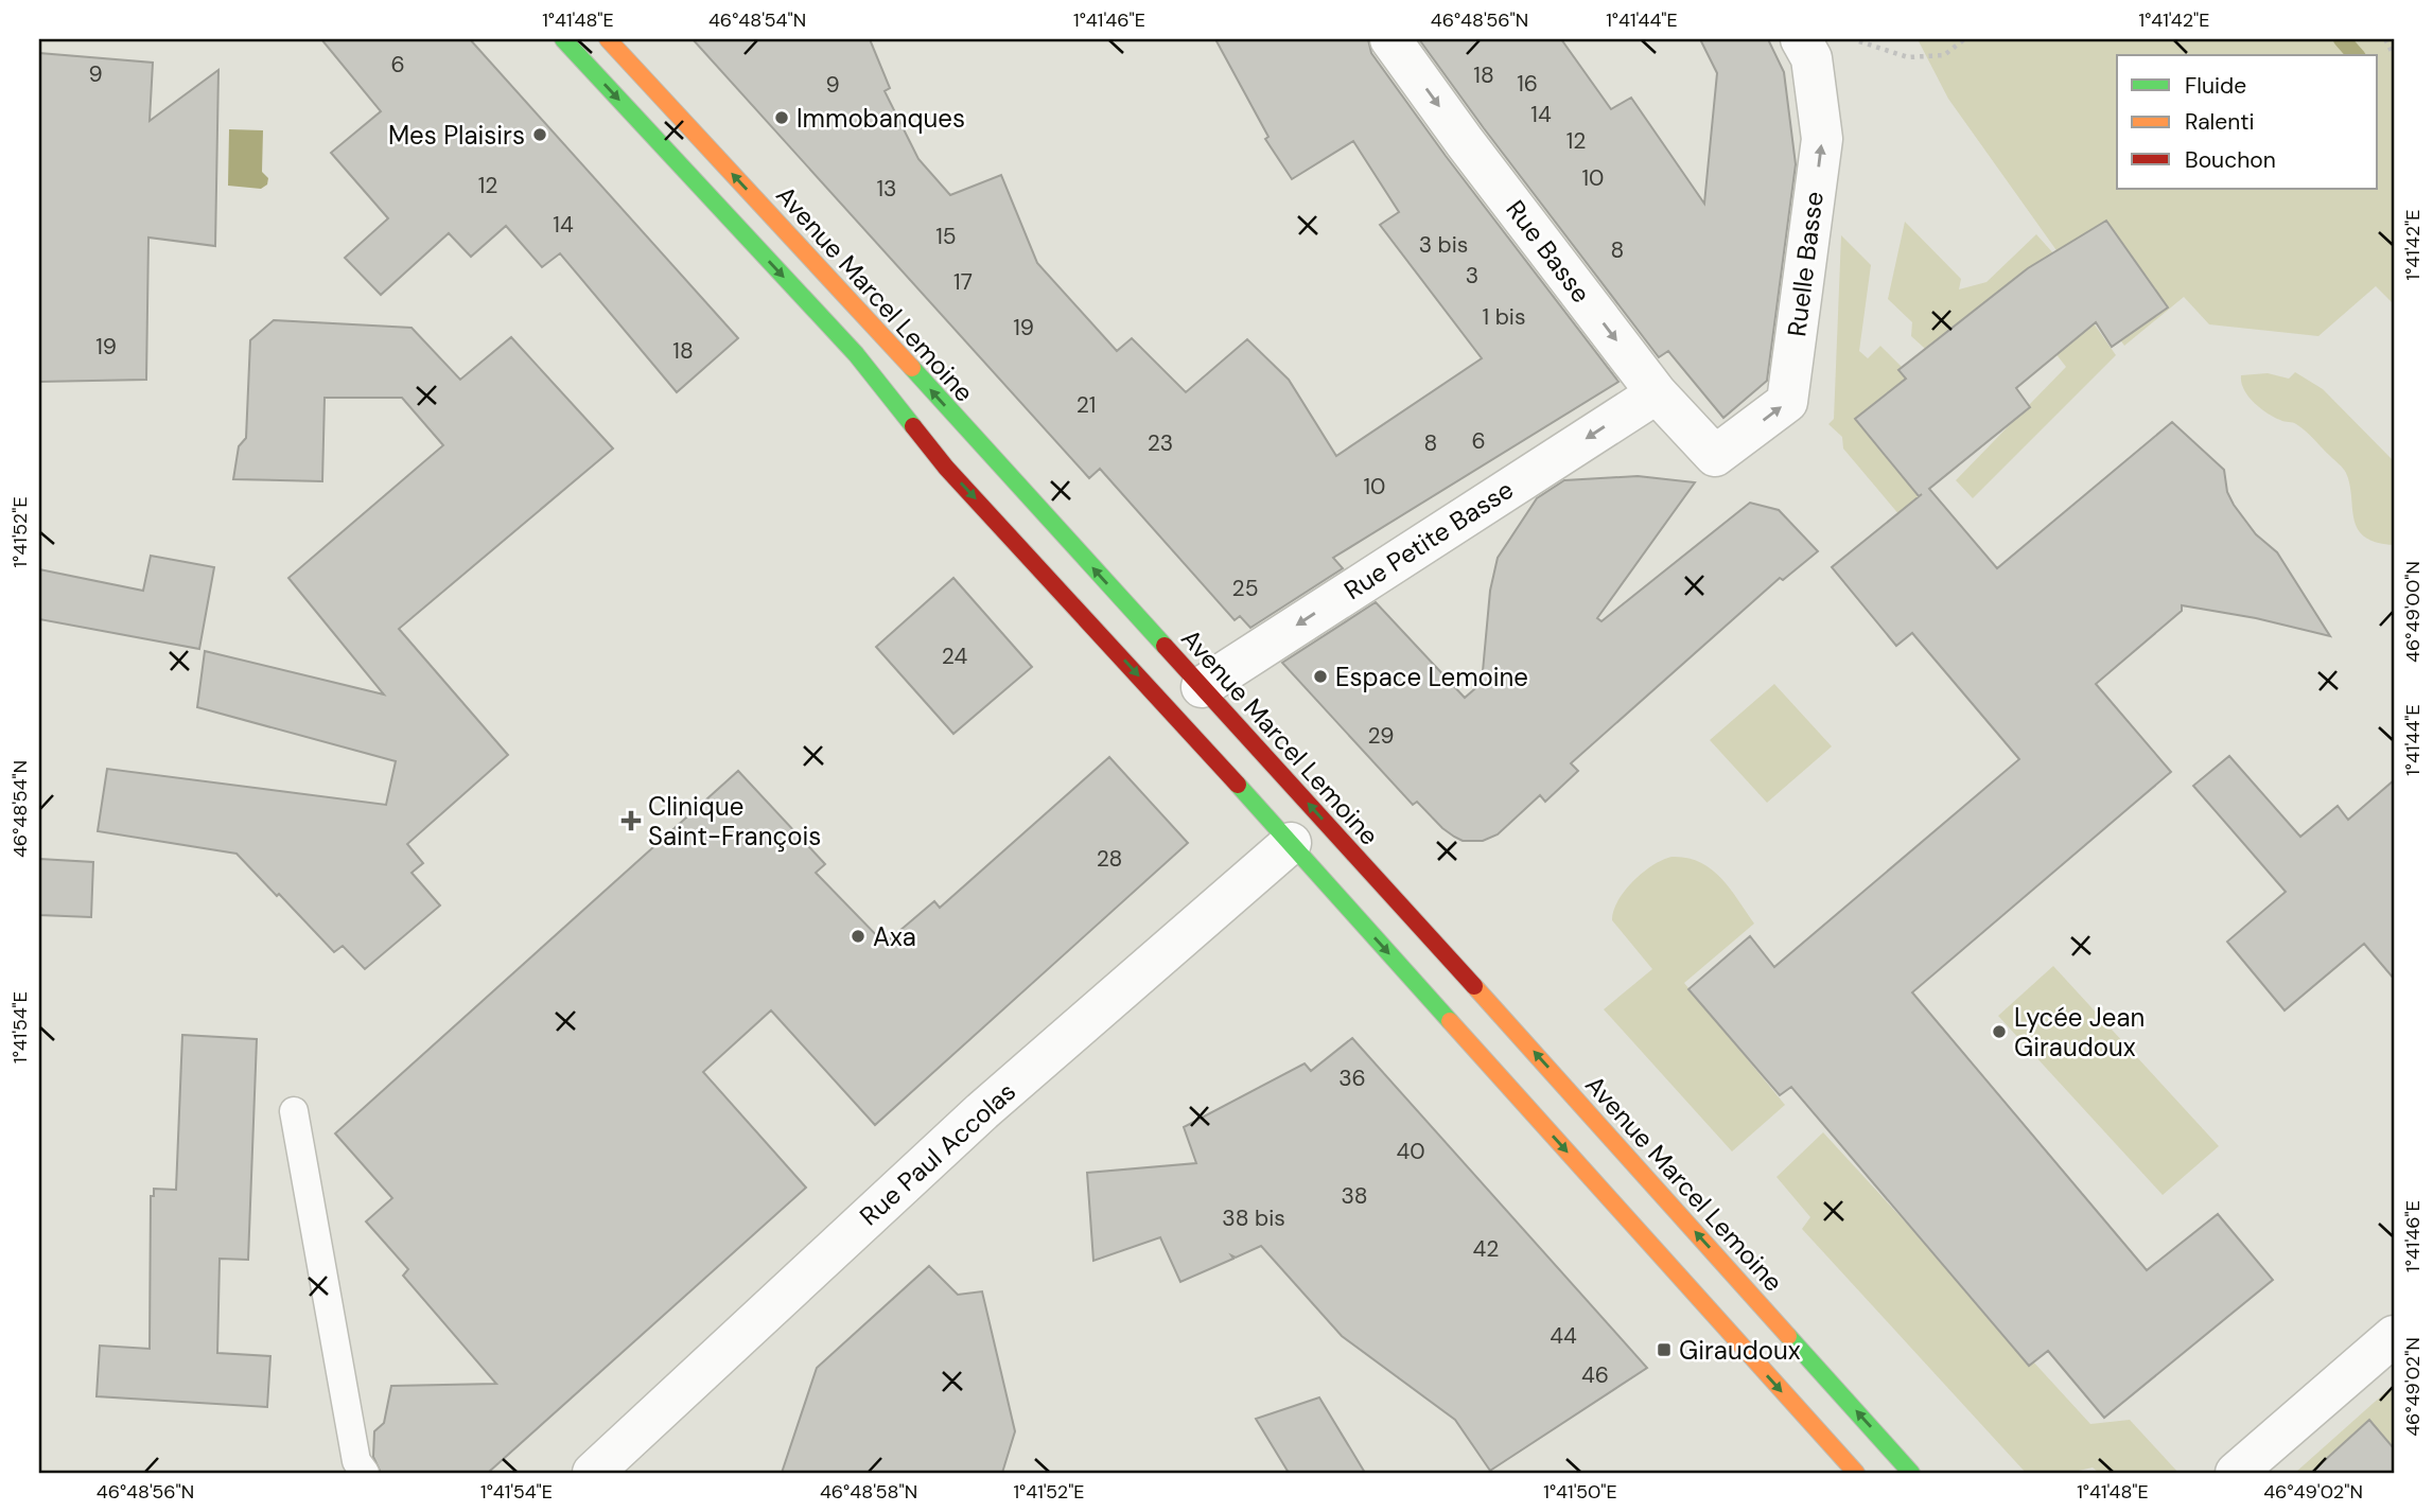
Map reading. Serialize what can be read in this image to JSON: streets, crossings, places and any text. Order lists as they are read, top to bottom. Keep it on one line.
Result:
{"streets":{"main road":["Avenue Marcel Lemoine"],"street":["Rue Basse","Ruelle Basse","Rue Petite Basse","Rue Paul Accolas"]},"crossings":[["Rue Basse","Ruelle Basse"],["Rue Basse","Rue Petite Basse"],["Avenue Marcel Lemoine","Rue Petite Basse"],["Avenue Marcel Lemoine","Rue Paul Accolas"]],"one_way":["Rue Basse","Ruelle Basse","Rue Petite Basse"],"places":{"other":["Immobanques","Mes Plaisirs","Espace Lemoine","Axa","Lycée Jean Giraudoux"],"health":["Clinique Saint-François"],"transit":["Giraudoux"]},"house_numbers":["6","9","18","16","9","14","12","10","12","13","14","15","3 bis","8","3","17","1 bis","19","19","18","21","6","23","8","10","25","24","29","28","36","40","38","38 bis","42","44","46"],"legend":["Fluide","Ralenti","Bouchon"],"coordinates":["1°41'48\"E","46°48'54\"N","1°41'46\"E","46°48'56\"N","1°41'44\"E","1°41'42\"E","1°41'52\"E","46°49'00\"N","1°41'54\"E","46°49'02\"N","46°48'58\"N","1°41'50\"E"]}
